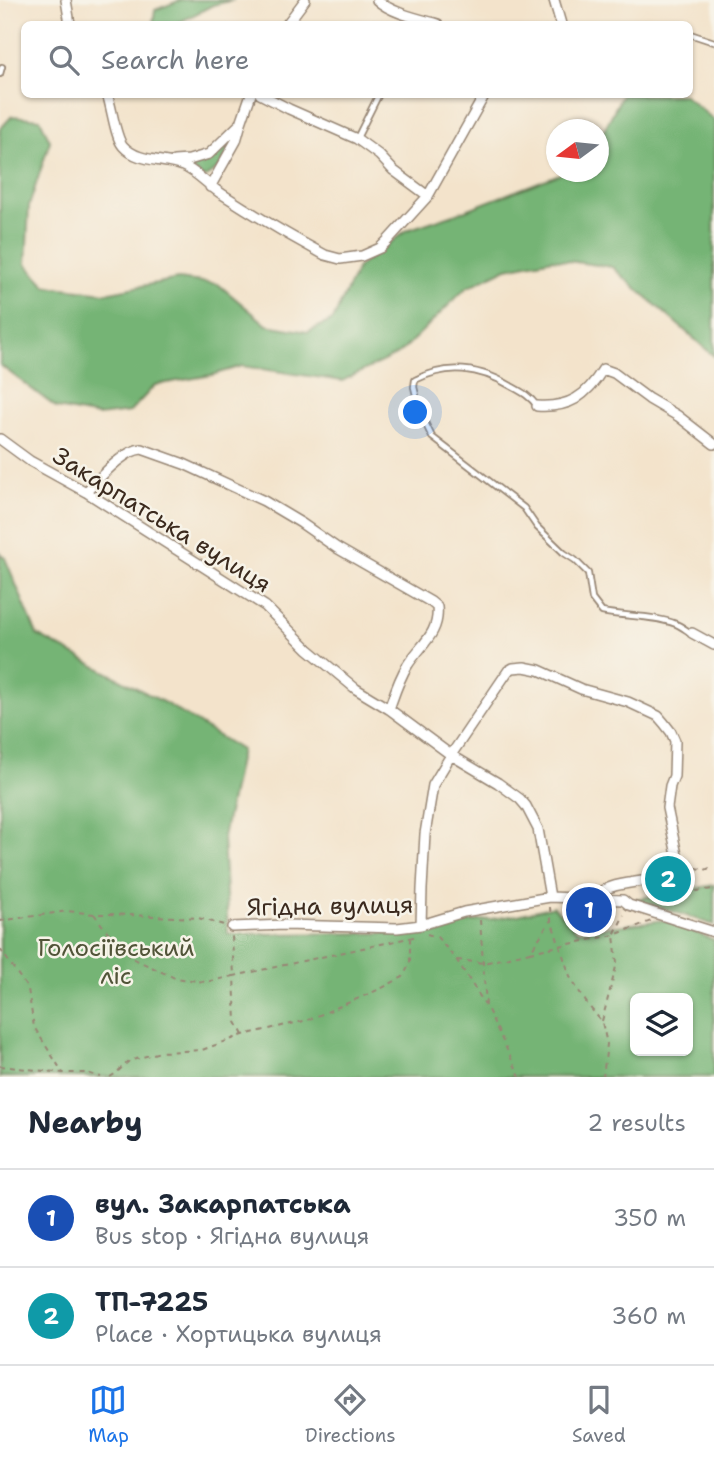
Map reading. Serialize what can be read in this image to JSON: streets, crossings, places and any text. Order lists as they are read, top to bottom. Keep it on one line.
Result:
{"streets":{"street":["Закарпатська вулиця","Ягідна вулиця"]},"crossings":[["Закарпатська вулиця","Ягідна вулиця"]],"parks":["Голосіївський ліс"],"north":"left","page":{"search":"Search here","pins":["2","1"],"heading":["Nearby","2 results"],"list":[{"mark":"1","name":"вул. Закарпатська","note":"Bus stop · Ягідна вулиця","value":"350 m"},{"mark":"2","name":"ТП-7225","note":"Place · Хортицька вулиця","value":"360 m"}],"nav":["Map","Directions","Saved"]}}
